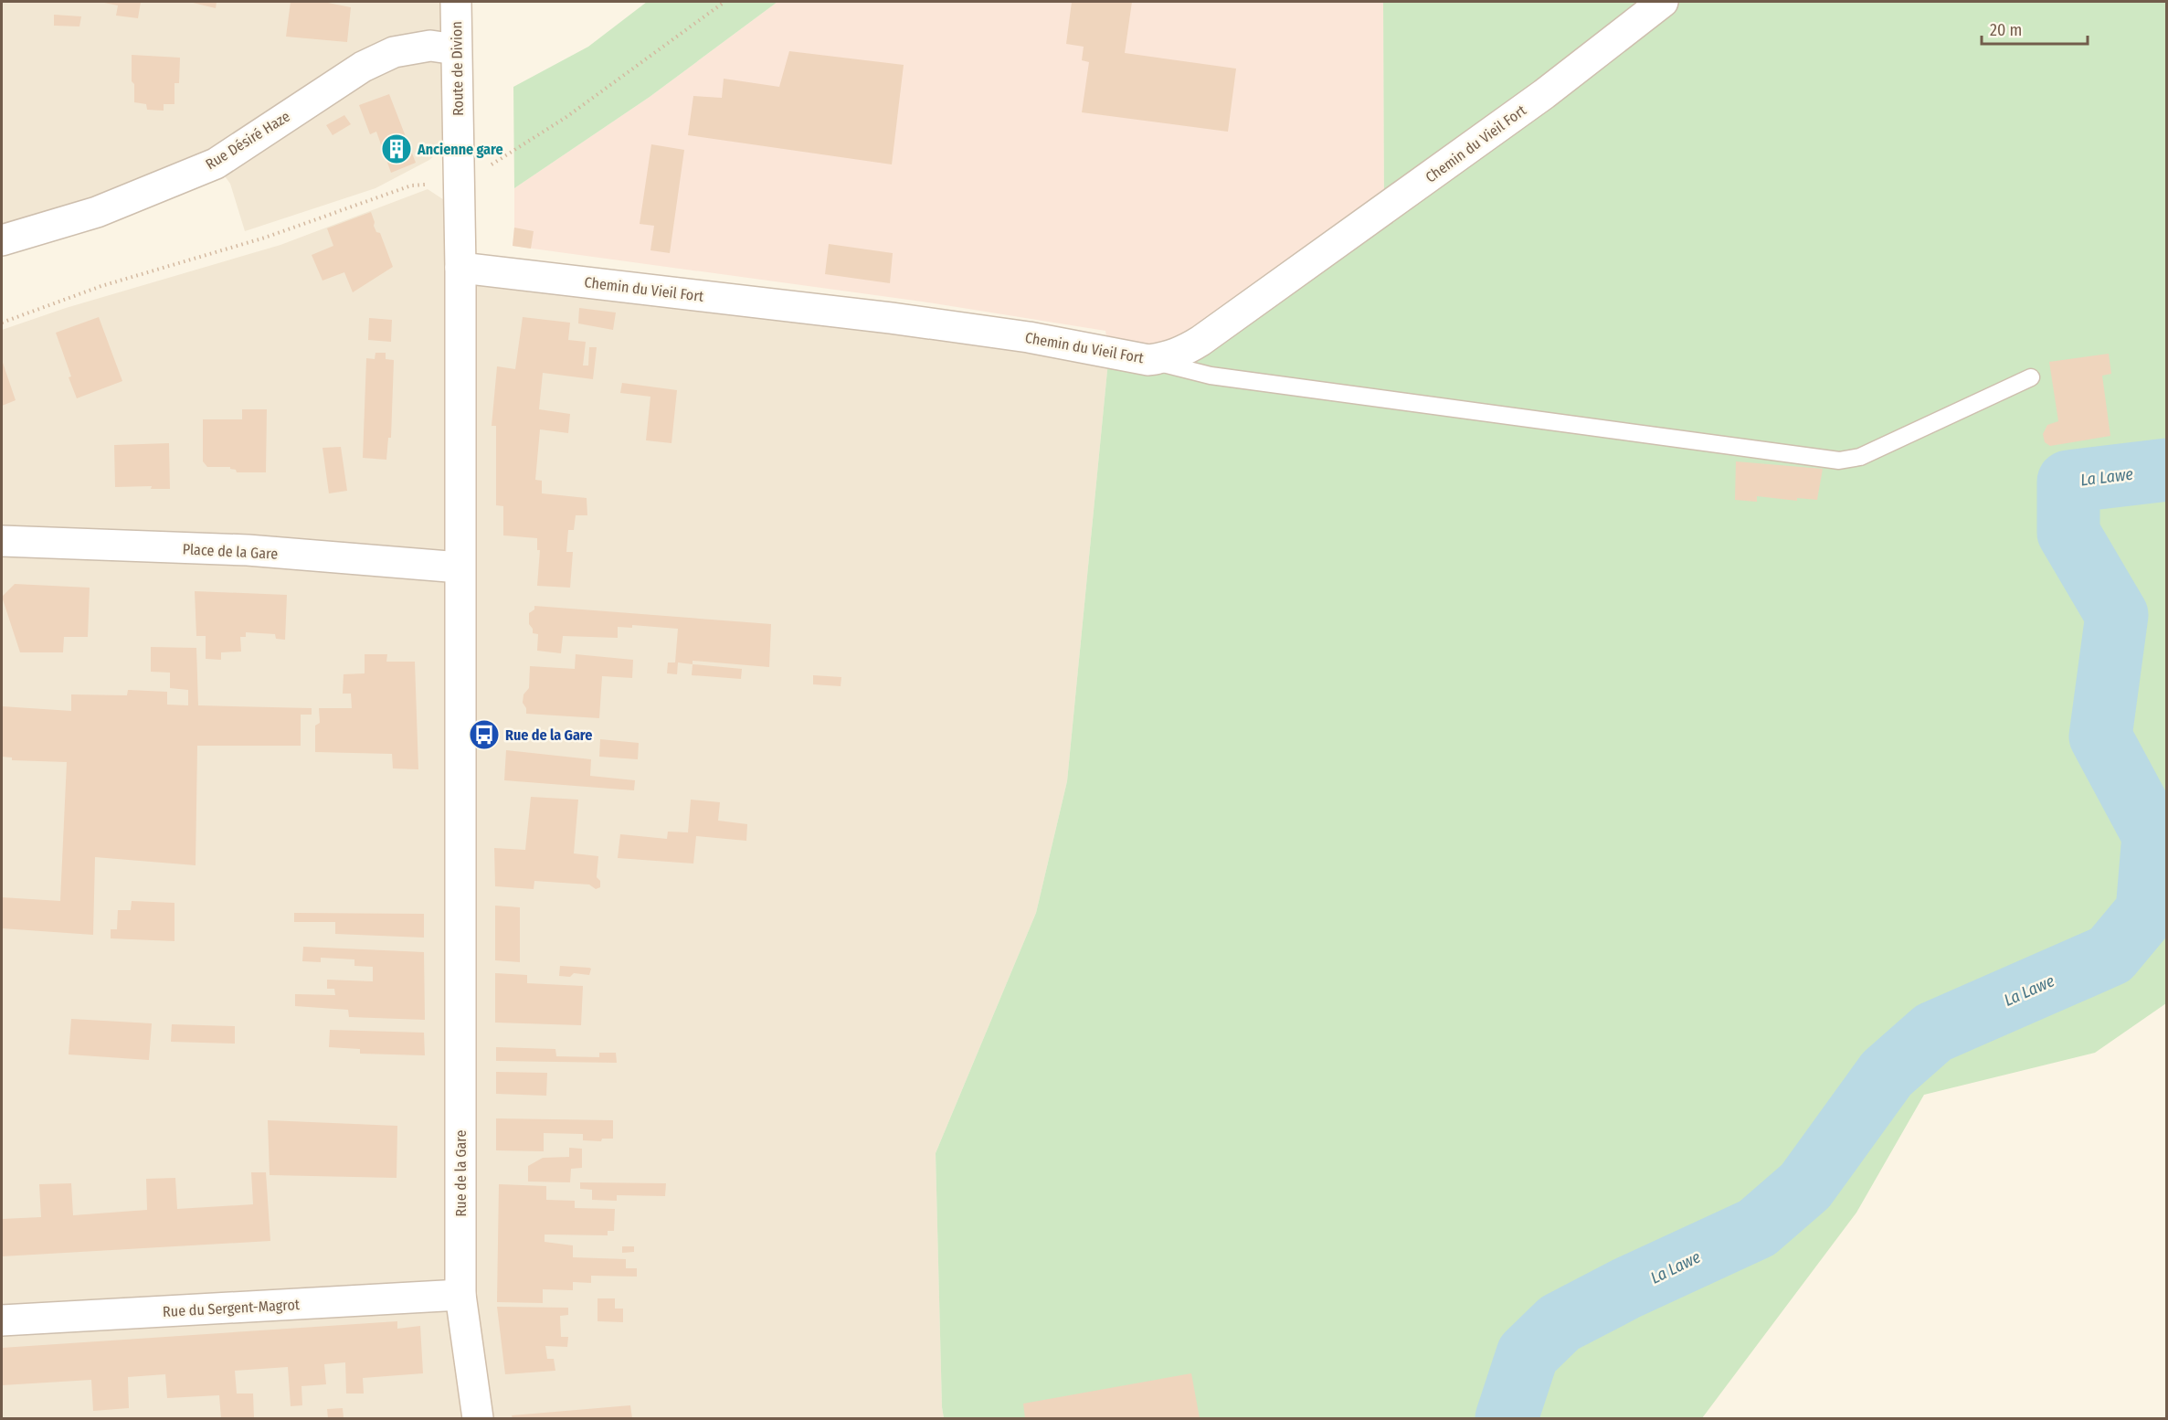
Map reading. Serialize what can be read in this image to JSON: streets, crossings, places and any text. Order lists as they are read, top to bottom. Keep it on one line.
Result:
{"streets":{"street":["Route de Divion","Rue Désiré Haze","Chemin du Vieil Fort","Place de la Gare","Rue de la Gare","Rue du Sergent-Magrot"]},"crossings":[["Route de Divion","Rue Désiré Haze"],["Route de Divion","Chemin du Vieil Fort"],["Route de Divion","Rue de la Gare"],["Chemin du Vieil Fort","Rue de la Gare"],["Place de la Gare","Rue de la Gare"],["Rue de la Gare","Rue du Sergent-Magrot"]],"water":["La Lawe"],"places":{"building":["Ancienne gare"],"bus stop":["Rue de la Gare"]},"scale_bar":"20 m"}
